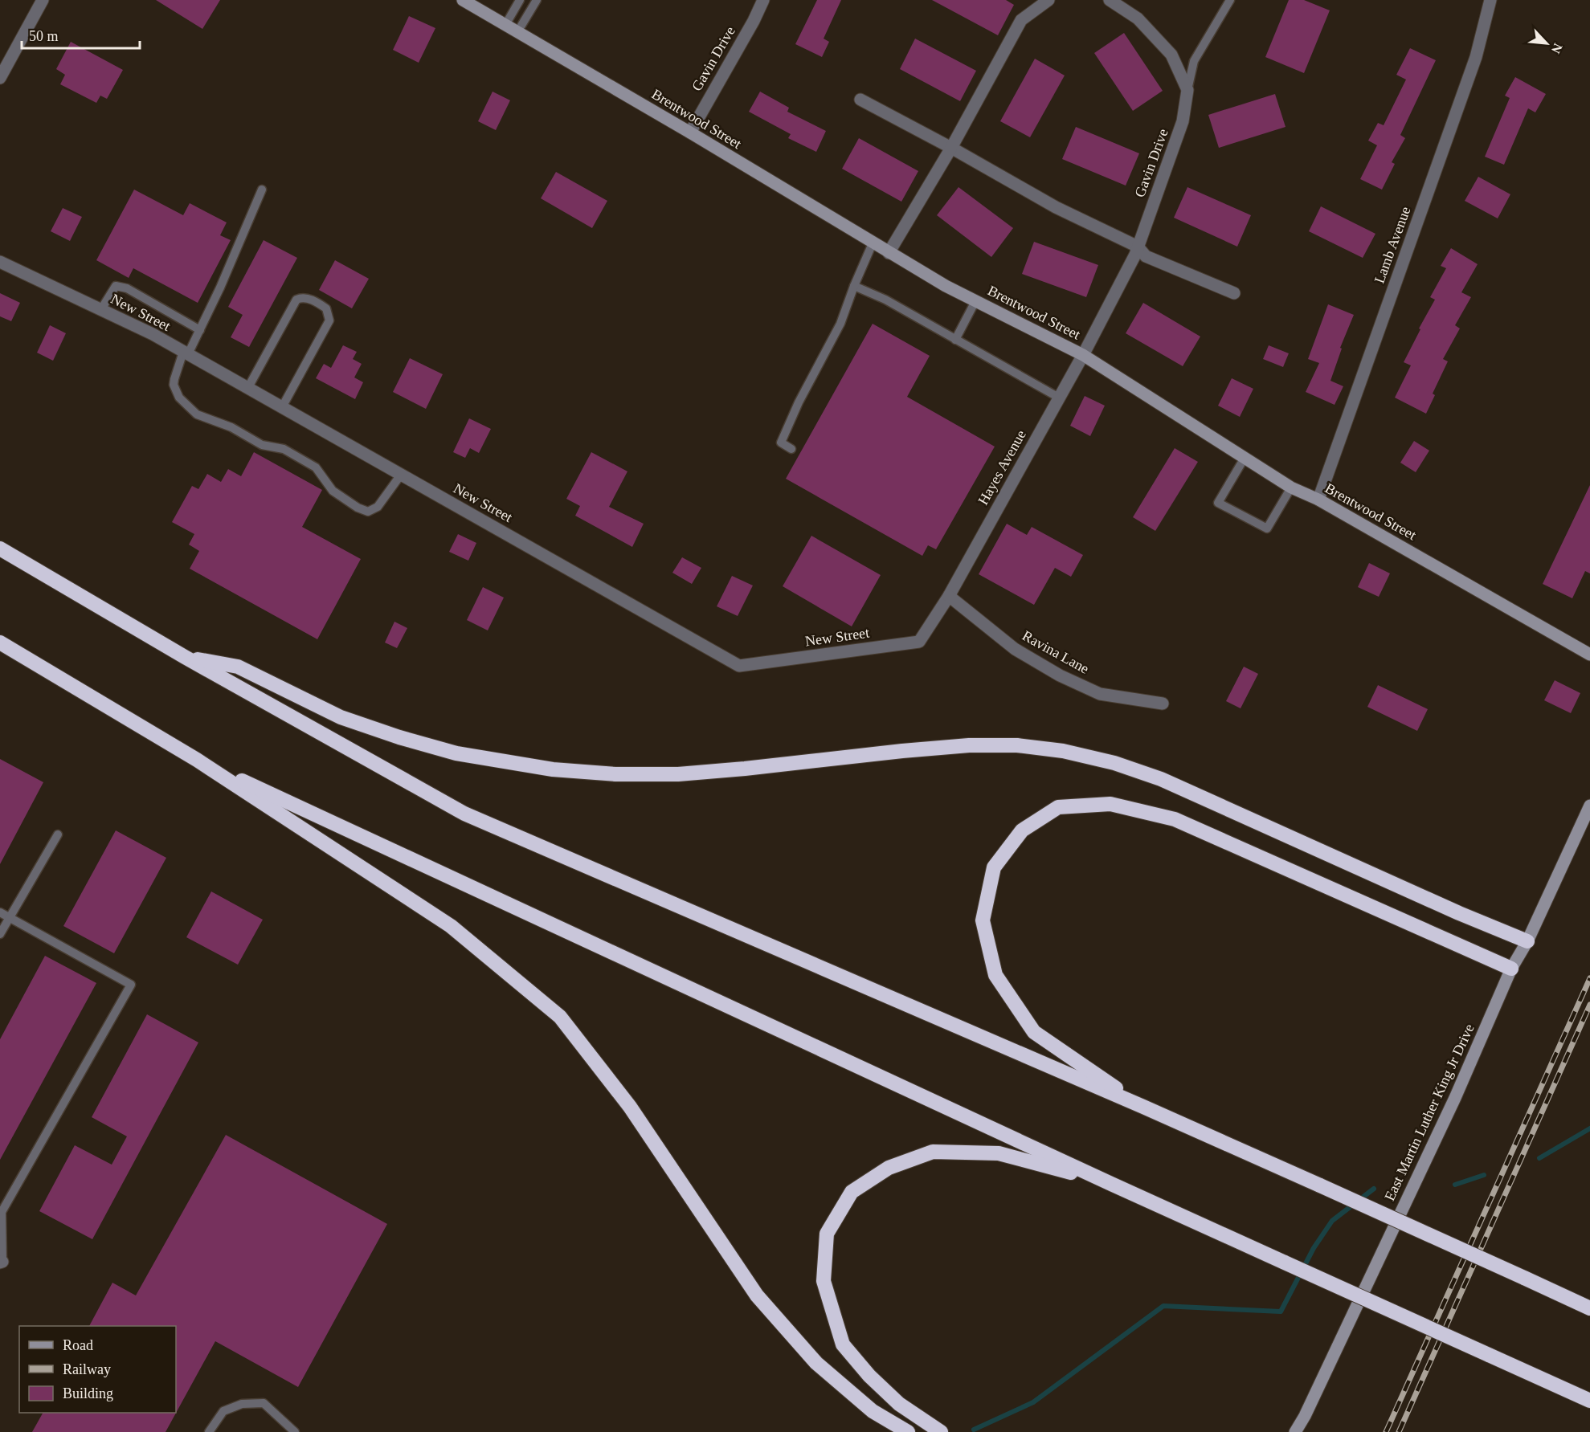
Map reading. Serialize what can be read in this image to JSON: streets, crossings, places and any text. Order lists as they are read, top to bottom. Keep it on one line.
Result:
{"streets":{"main road":["Brentwood Street","East Martin Luther King Jr Drive"],"street":["Gavin Drive","Lamb Avenue","New Street","Hayes Avenue","Ravina Lane"]},"crossings":[["Gavin Drive","Brentwood Street"],["Gavin Drive","Hayes Avenue"],["Brentwood Street","Lamb Avenue"],["Brentwood Street","Hayes Avenue"],["New Street","Hayes Avenue"],["New Street","Ravina Lane"],["Hayes Avenue","Ravina Lane"]],"legend":["Road","Railway","Building"],"scale_bar":"50 m","north":"bottom right"}
